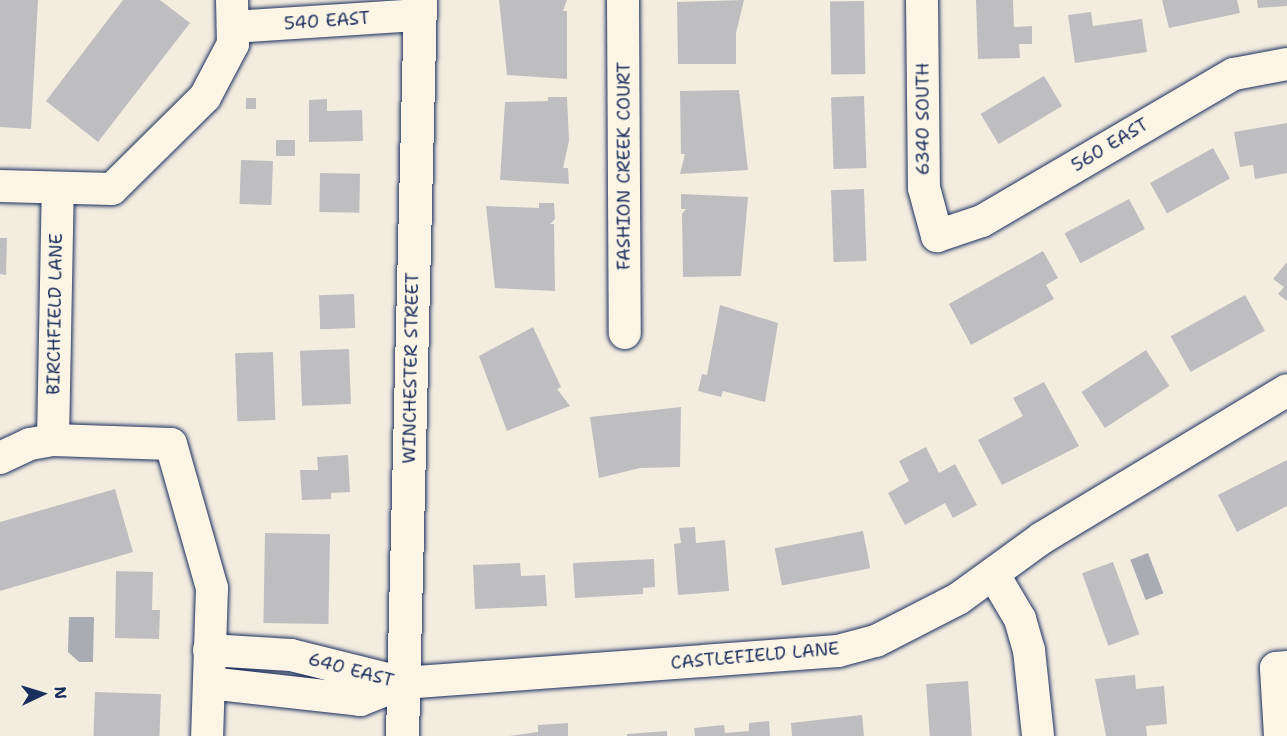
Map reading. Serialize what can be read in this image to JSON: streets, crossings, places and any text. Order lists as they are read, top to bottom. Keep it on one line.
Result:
{"streets":{"main road":["WINCHESTER STREET"],"street":["540 EAST","6340 SOUTH","560 EAST","FASHION CREEK COURT","BIRCHFIELD LANE","CASTLEFIELD LANE","640 EAST"]},"crossings":[["540 EAST","WINCHESTER STREET"],["6340 SOUTH","560 EAST"],["WINCHESTER STREET","CASTLEFIELD LANE"],["WINCHESTER STREET","640 EAST"],["CASTLEFIELD LANE","640 EAST"]],"north":"right"}
